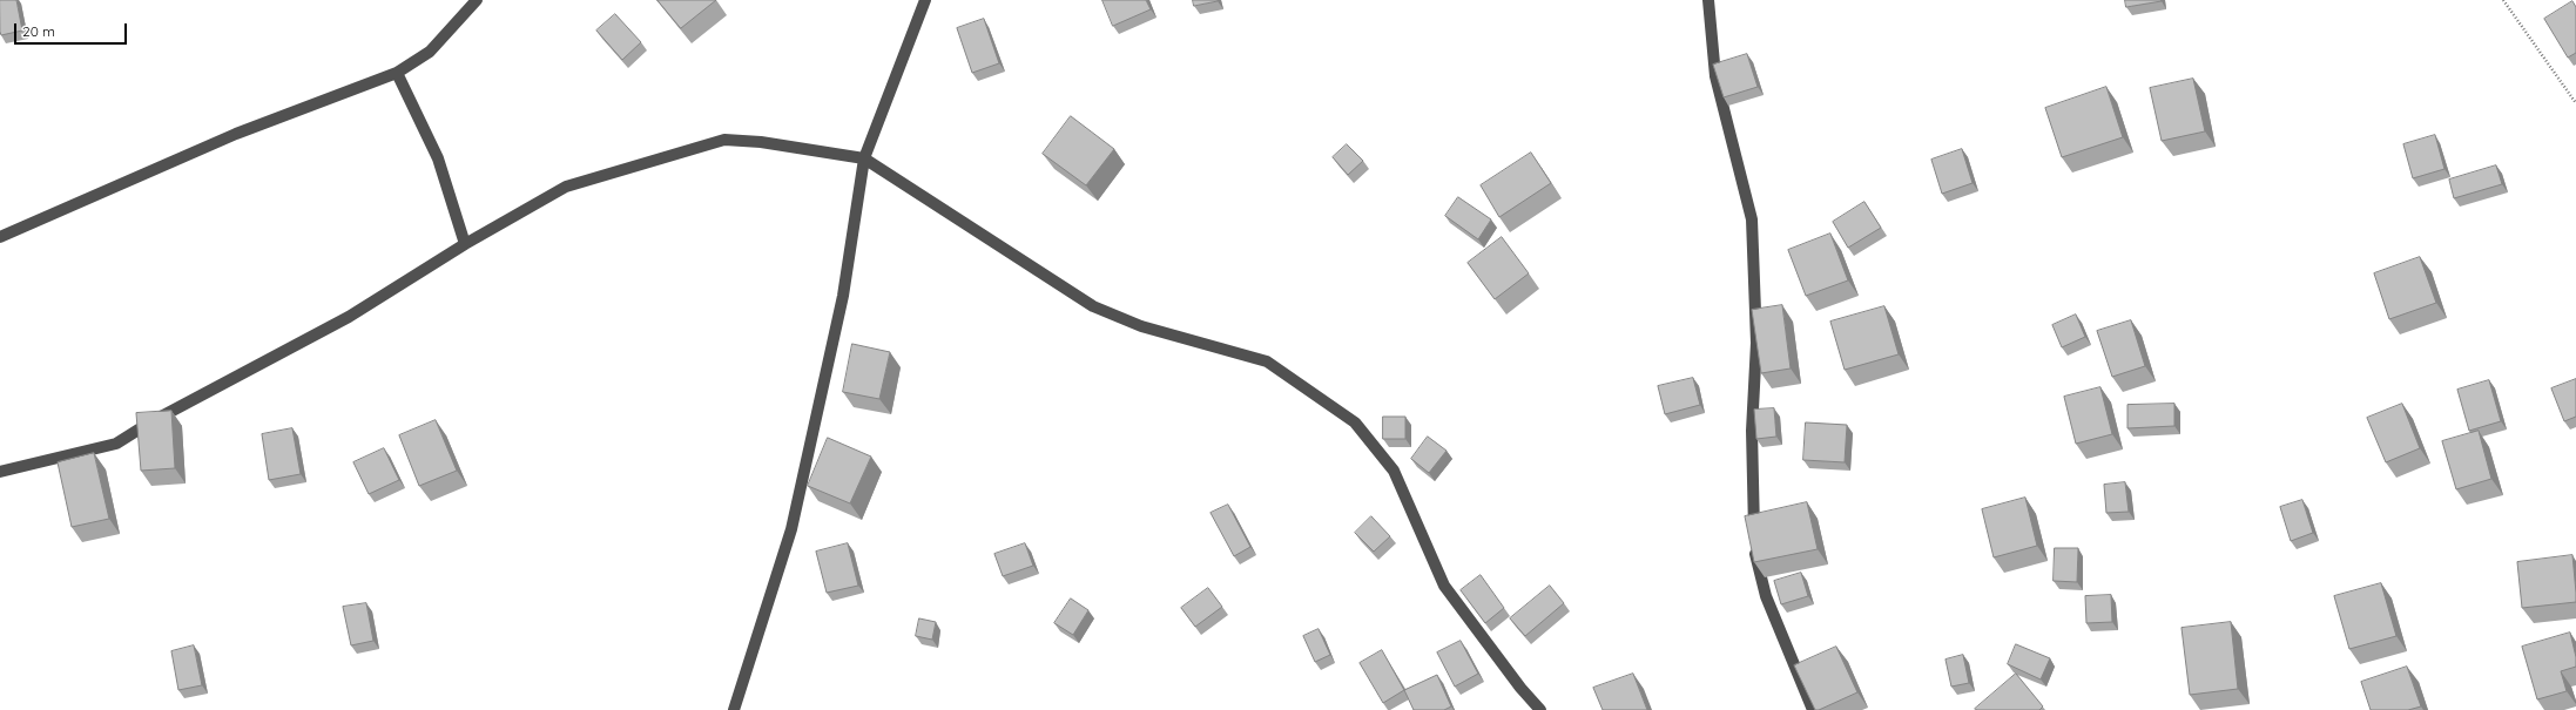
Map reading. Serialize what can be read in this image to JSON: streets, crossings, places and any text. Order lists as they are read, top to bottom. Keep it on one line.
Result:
{"scale_bar":"20 m"}
